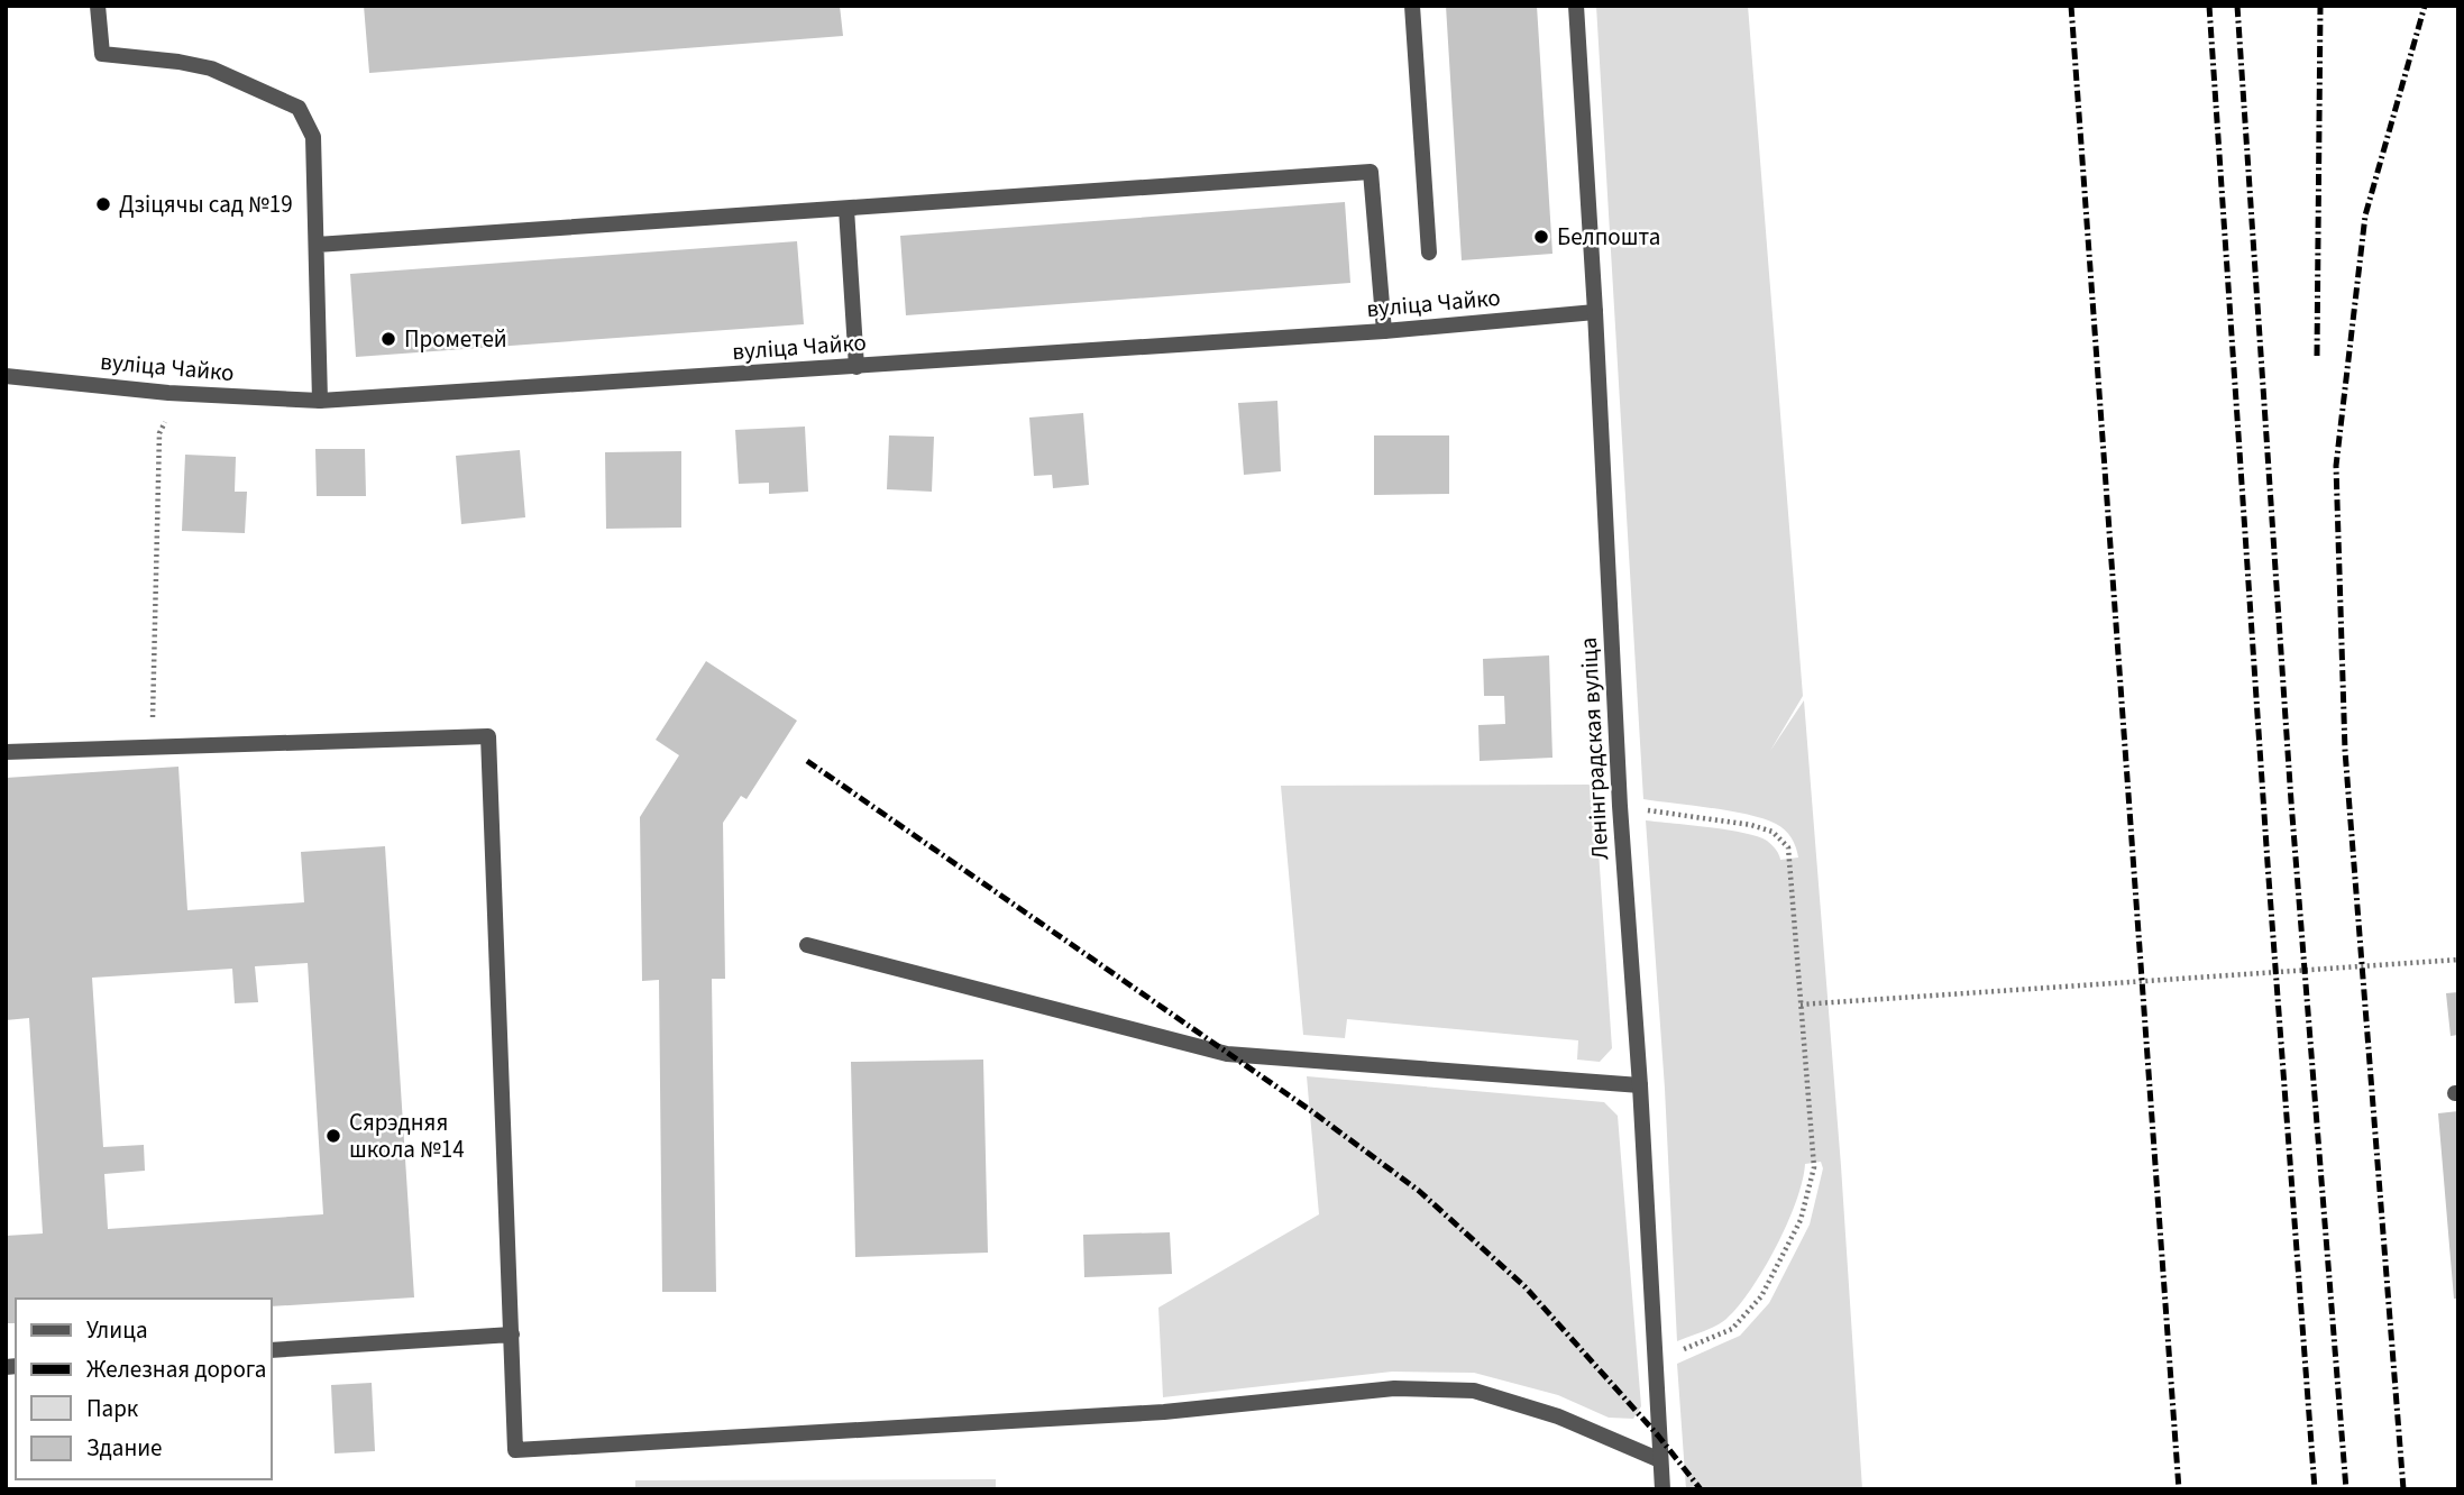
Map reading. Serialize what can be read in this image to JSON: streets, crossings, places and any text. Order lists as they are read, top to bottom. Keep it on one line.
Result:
{"streets":{"street":["вуліца Чайко","Ленінградская вуліца"]},"crossings":[["вуліца Чайко","Ленінградская вуліца"]],"places":["Дзіцячы сад №19","Белпошта","Прометей","Сярэдняя школа №14"],"legend":["Улица","Железная дорога","Парк","Здание"]}
